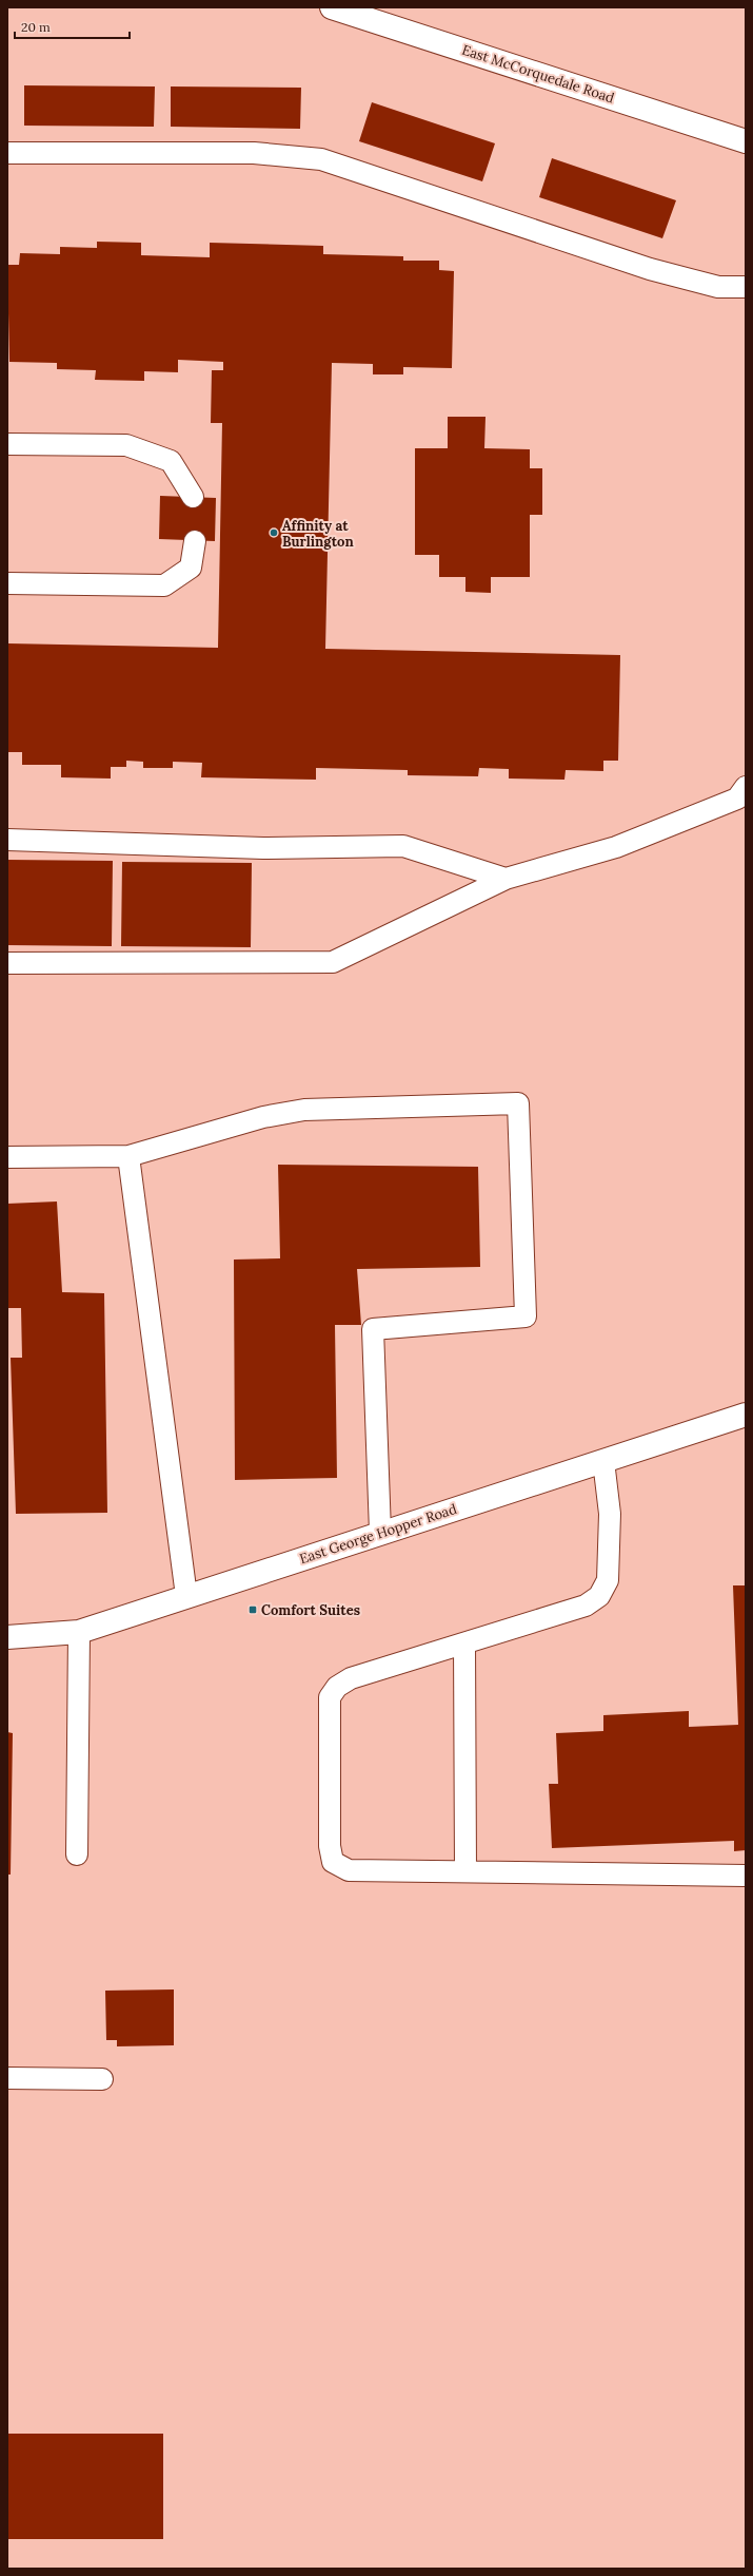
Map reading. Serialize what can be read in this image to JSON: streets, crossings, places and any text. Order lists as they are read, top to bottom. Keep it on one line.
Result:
{"streets":{"street":["East McCorquedale Road","East George Hopper Road"]},"places":{"other":["Affinity at Burlington"],"transit":["Comfort Suites"]},"scale_bar":"20 m"}
